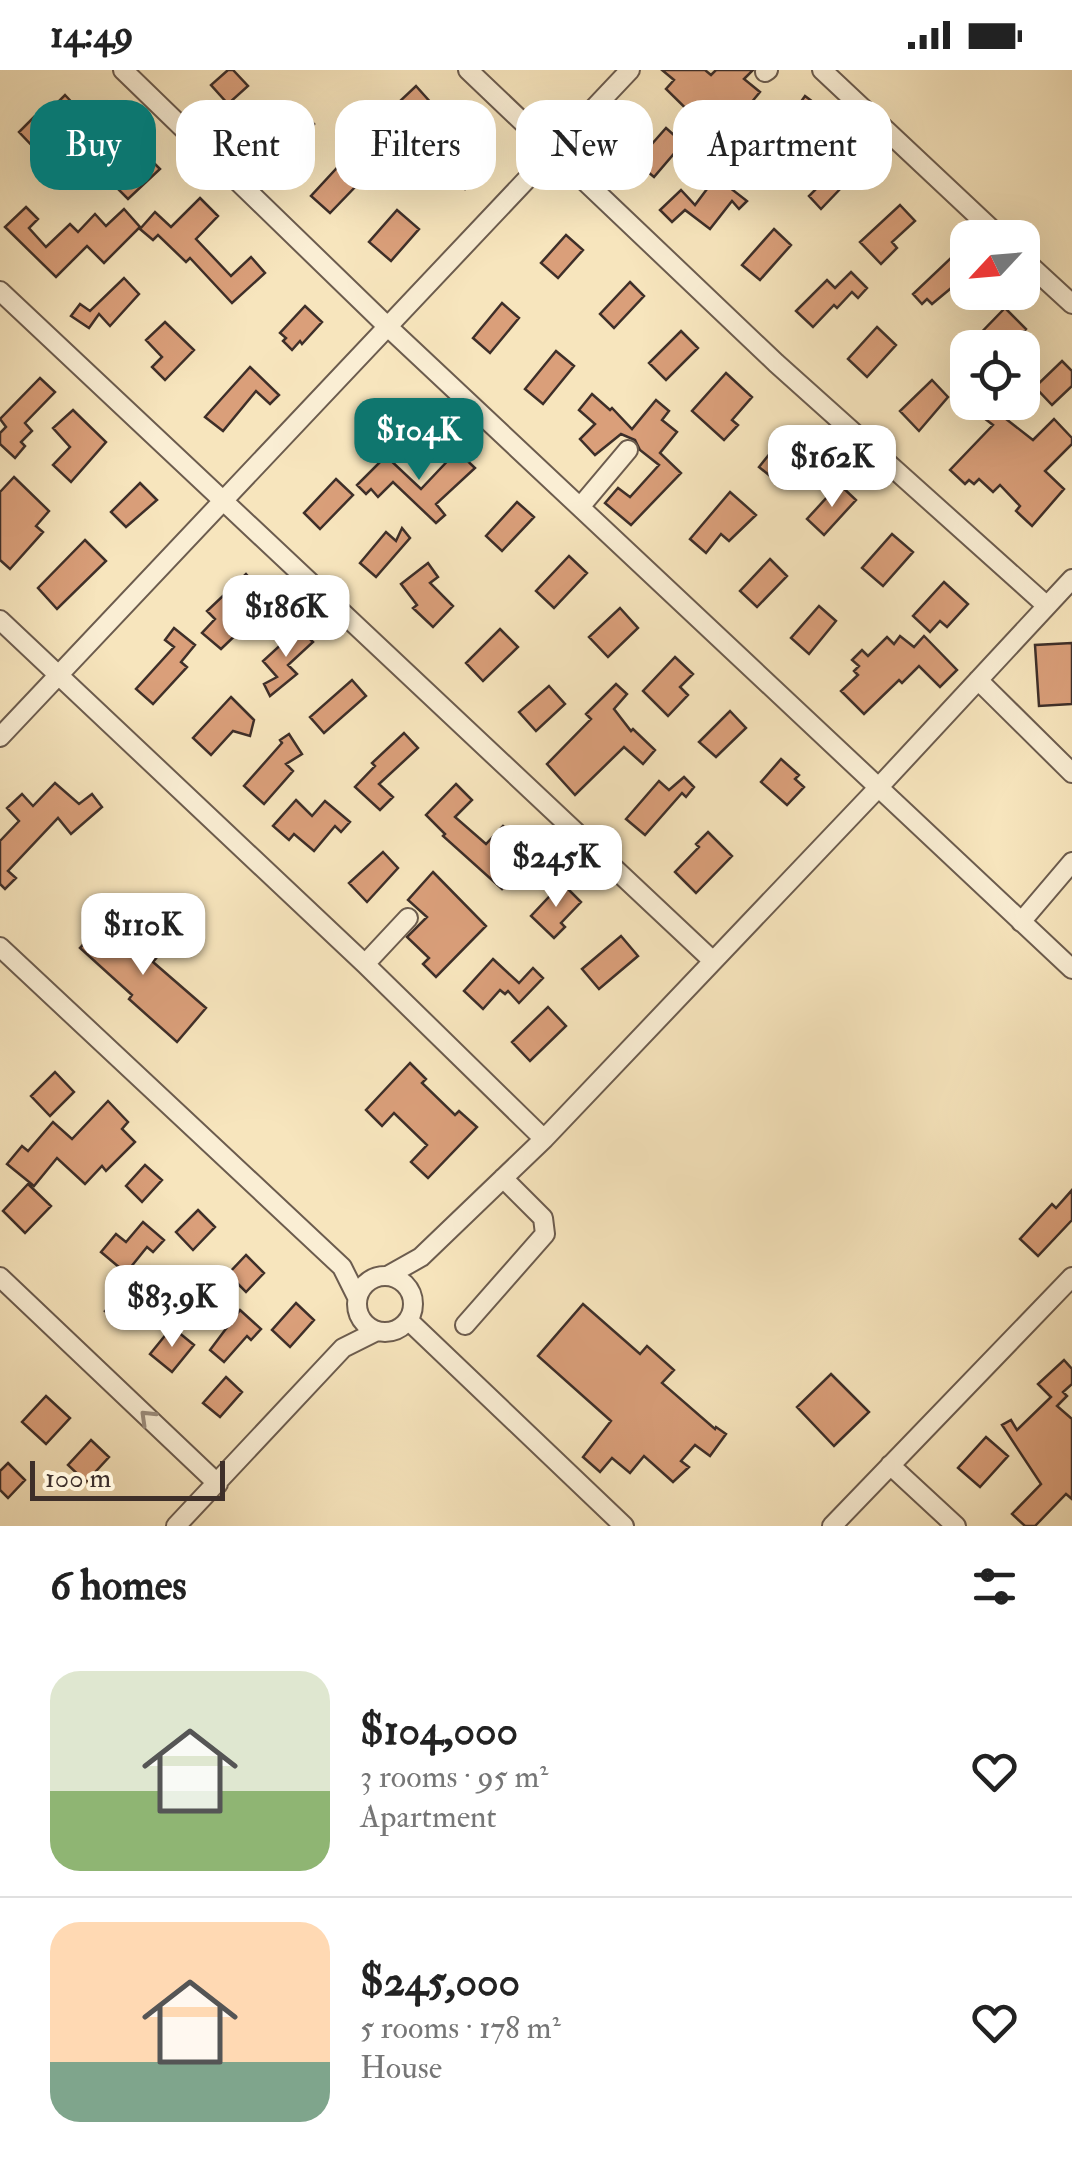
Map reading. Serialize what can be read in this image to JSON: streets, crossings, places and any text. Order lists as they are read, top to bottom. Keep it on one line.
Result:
{"scale_bar":"100 m","north":"bottom left","page":{"status":"14:49","chip":["Buy","Rent","Filters","New","Apartment"],"price":["$104K","$162K","$186K","$245K","$110K","$83.9K"],"scale":"100 m","heading":"6 homes","list":[{"name":"$104,000","note":"3 rooms · 95 m² · Apartment"},{"name":"$245,000","note":"5 rooms · 178 m² · House"}]}}
